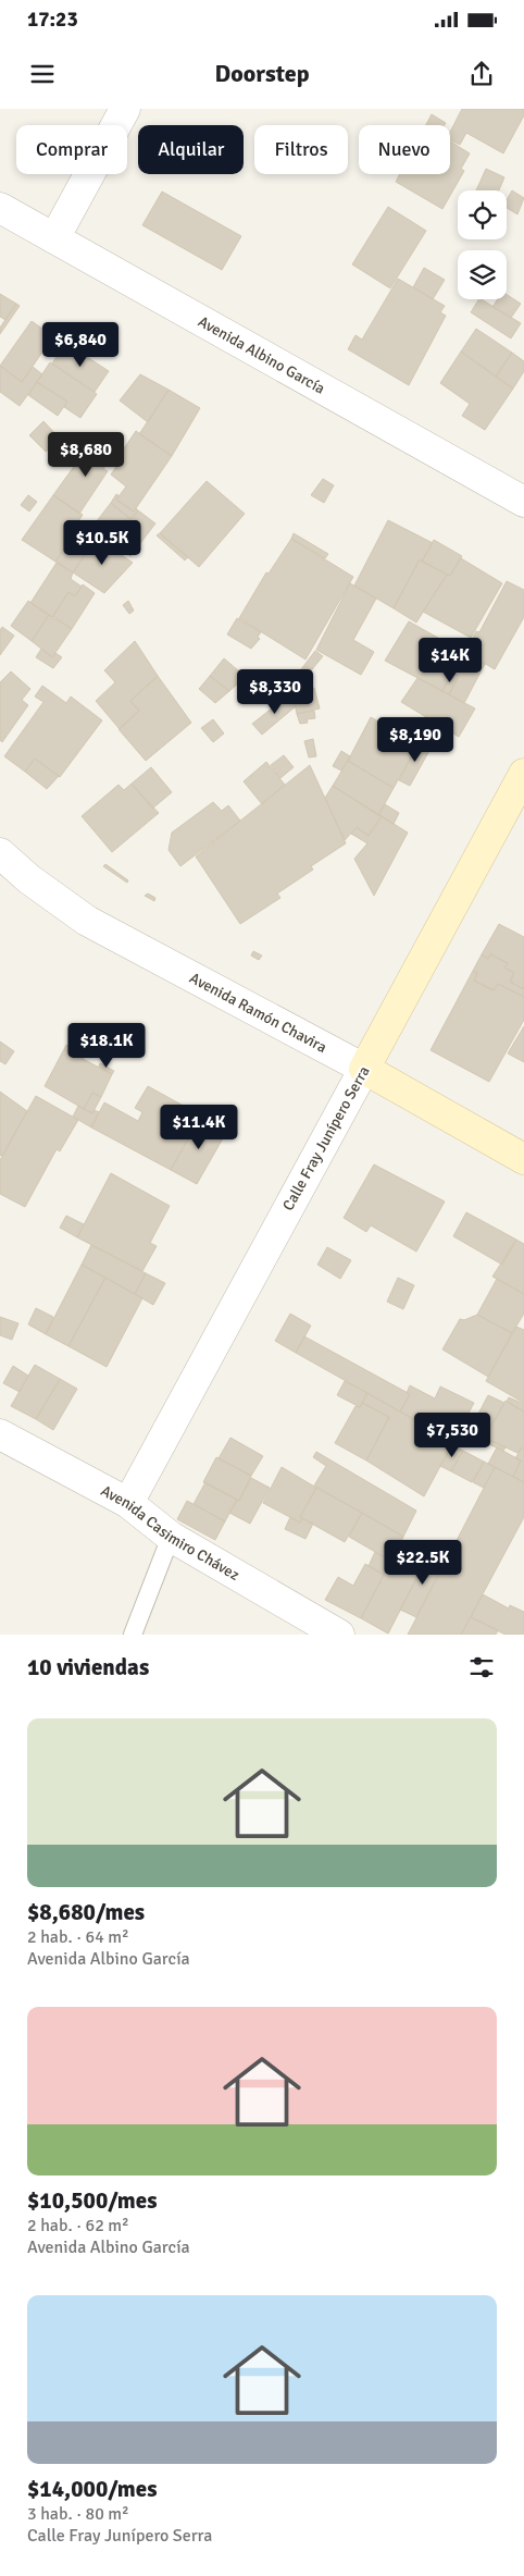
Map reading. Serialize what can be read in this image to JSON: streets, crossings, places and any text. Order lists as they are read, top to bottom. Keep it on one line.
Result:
{"streets":{"main road":["Avenida Ramón Chavira","Calle Fray Junípero Serra"],"street":["Avenida Albino García","Avenida Casimiro Chávez"]},"crossings":[["Avenida Ramón Chavira","Calle Fray Junípero Serra"],["Calle Fray Junípero Serra","Avenida Casimiro Chávez"]],"page":{"status":"17:23","header":"Doorstep","chip":["Comprar","Alquilar","Filtros","Nuevo"],"price":["$6,840","$8,680","$10.5K","$14K","$8,330","$8,190","$18.1K","$11.4K","$7,530","$22.5K"],"heading":"10 viviendas","list":[{"name":"$8,680/mes","note":"2 hab. · 64 m² · Avenida Albino García"},{"name":"$10,500/mes","note":"2 hab. · 62 m² · Avenida Albino García"},{"name":"$14,000/mes","note":"3 hab. · 80 m² · Calle Fray Junípero Serra"}]}}
